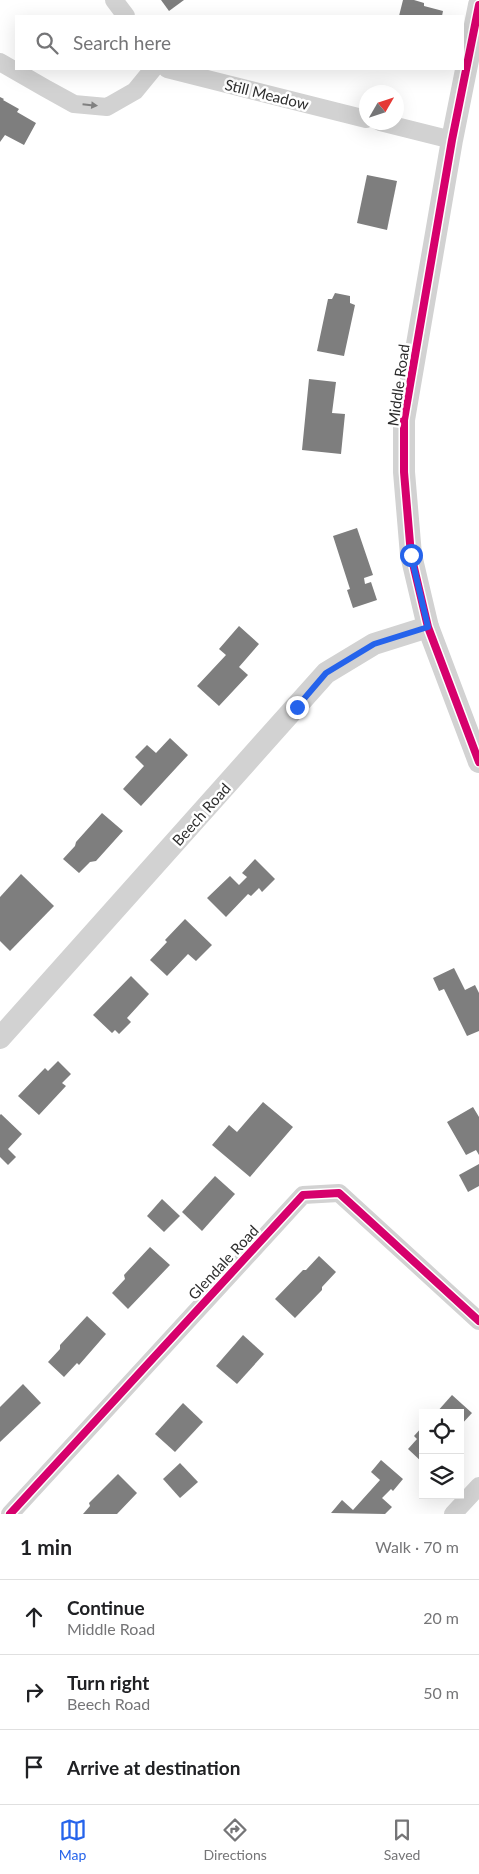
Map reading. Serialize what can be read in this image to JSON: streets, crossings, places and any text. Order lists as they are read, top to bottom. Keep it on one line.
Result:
{"streets":{"street":["Still Meadow","Middle Road","Beech Road","Glendale Road"]},"crossings":[["Middle Road","Beech Road"]],"north":"top right","page":{"search":"Search here","heading":["1 min","Walk · 70 m"],"list":[["Continue","Middle Road","20 m"],["Turn right","Beech Road","50 m"],"Arrive at destination"],"nav":["Map","Directions","Saved"]}}
